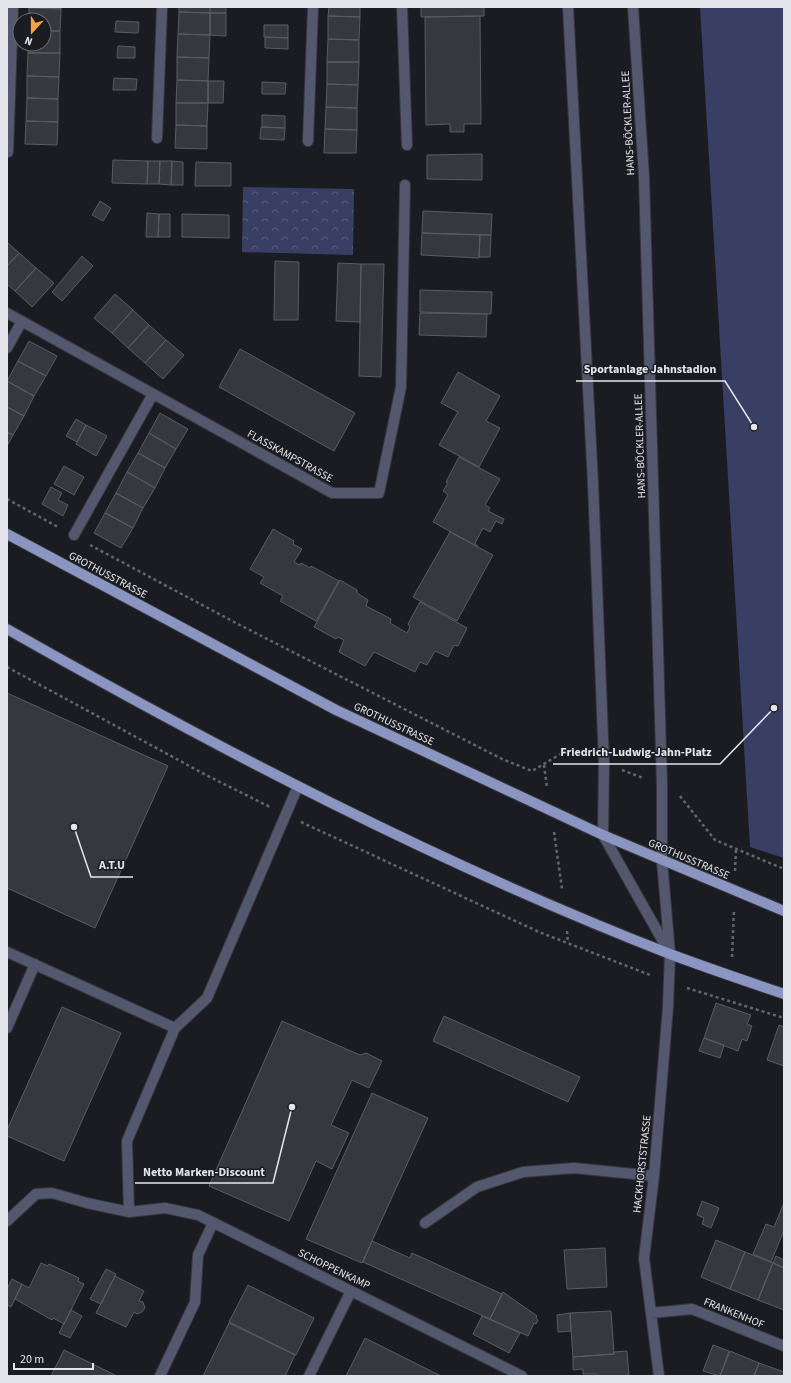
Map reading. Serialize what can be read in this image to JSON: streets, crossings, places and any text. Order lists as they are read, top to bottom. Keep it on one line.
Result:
{"streets":{"main road":["GROTHUSSTRASSE"],"street":["HANS-BÖCKLER-ALLEE","FLASSKAMPSTRASSE","HACKHORSTSTRASSE","SCHOPPENKAMP","FRANKENHOF"]},"crossings":[["HANS-BÖCKLER-ALLEE","GROTHUSSTRASSE"],["HANS-BÖCKLER-ALLEE","HACKHORSTSTRASSE"],["GROTHUSSTRASSE","HACKHORSTSTRASSE"],["HACKHORSTSTRASSE","FRANKENHOF"]],"places":["Sportanlage Jahnstadion","Friedrich-Ludwig-Jahn-Platz","A.T.U","Netto Marken-Discount"],"scale_bar":"20 m","north":"bottom"}
